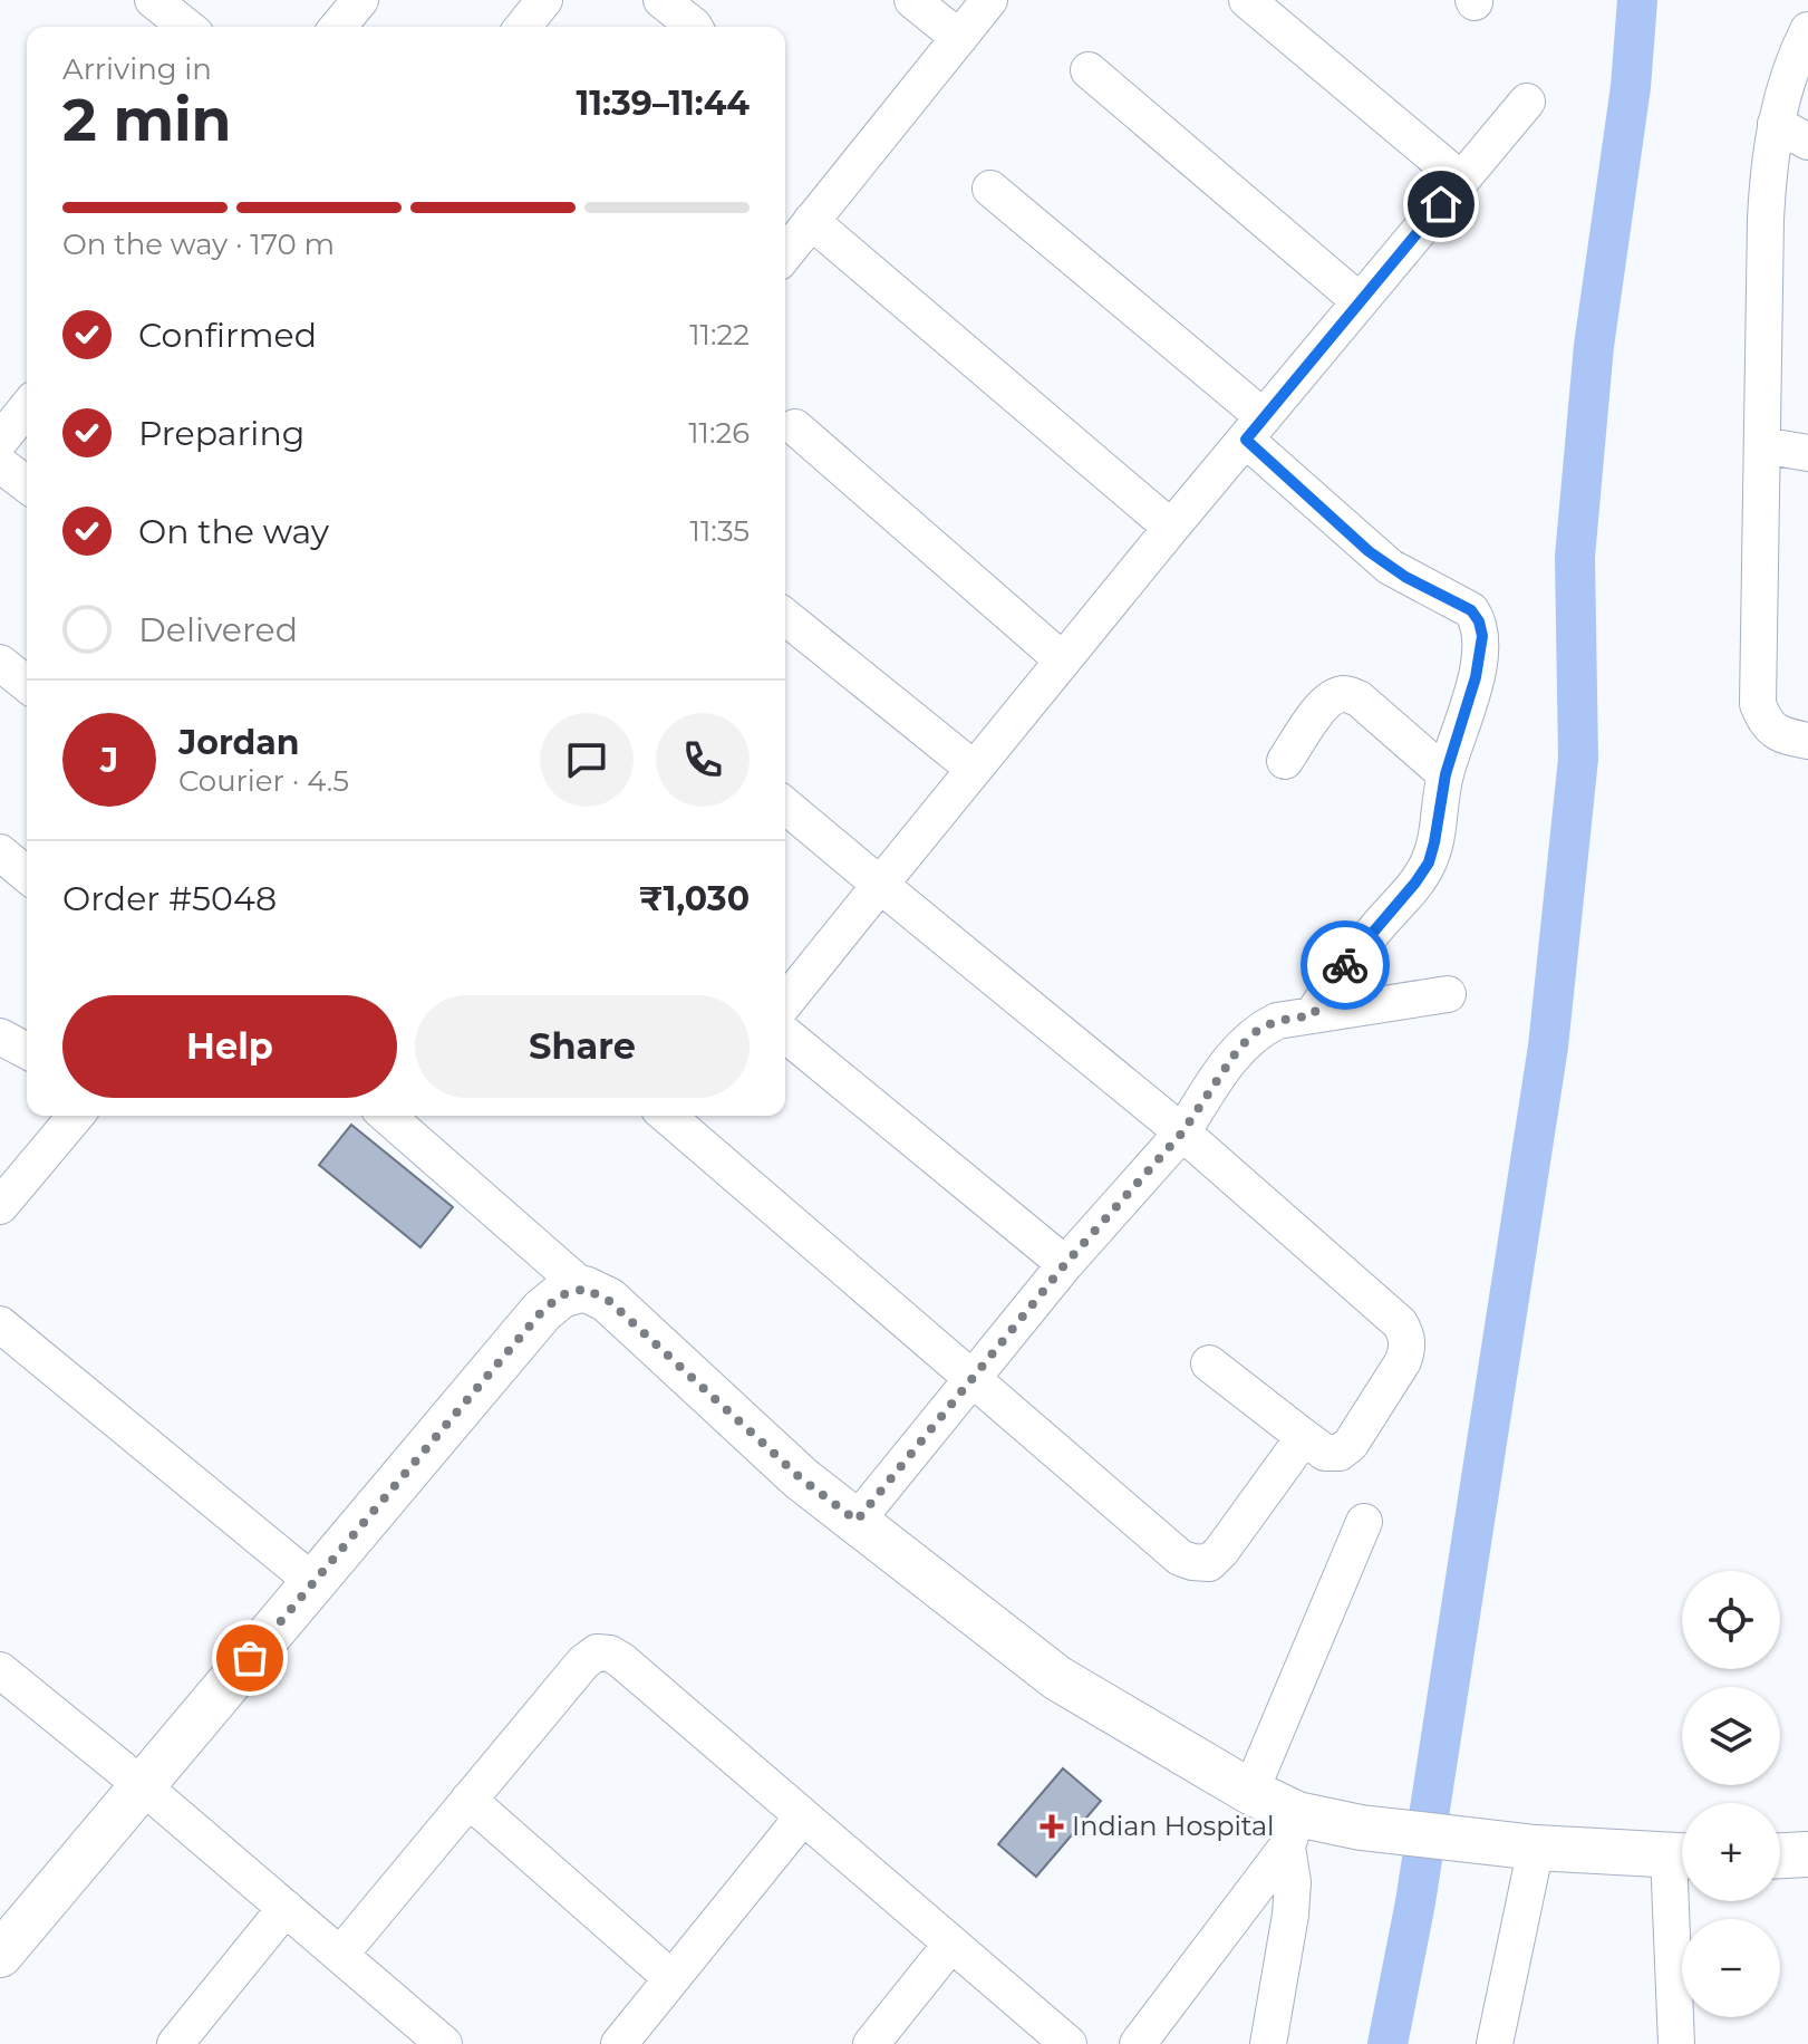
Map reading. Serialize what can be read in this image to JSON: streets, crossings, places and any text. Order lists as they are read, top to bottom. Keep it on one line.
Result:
{"places":{"health":["Indian Hospital"]},"page":{"heading":["2 min","Arriving in","11:39–11:44"],"panel":["Jordan","Courier · 4.5","Order #5048","₹1,030"],"bar":"On the way · 170 m","list":[["Confirmed","11:22"],["Preparing","11:26"],["On the way","11:35"],"Delivered"],"round":"J","buttons":["Help","Share"],"map_buttons":["+","−"]}}
